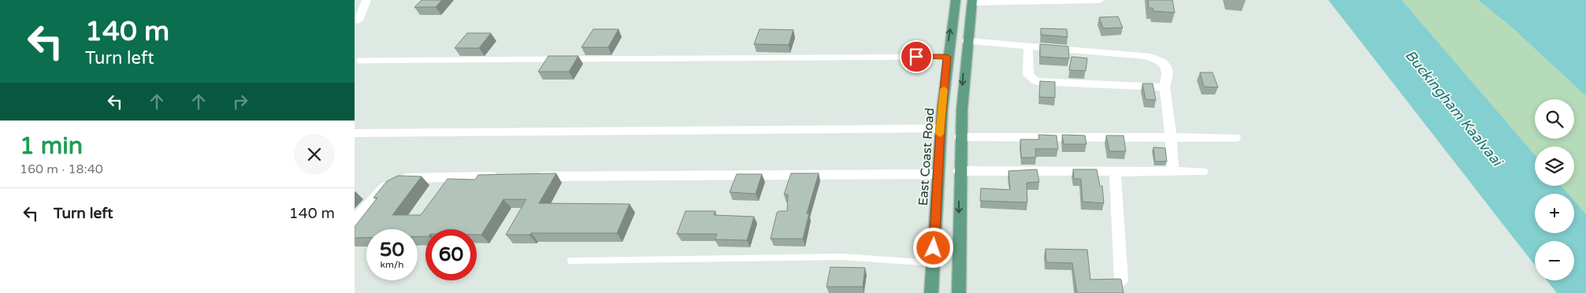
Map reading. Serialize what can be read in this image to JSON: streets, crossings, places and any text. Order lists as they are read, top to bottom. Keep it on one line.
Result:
{"streets":{"main road":["East Coast Road"]},"water":["Buckingham Kaalvaai"],"page":{"turn":["140 m","Turn left"],"map_buttons":["+","−"],"heading":["1 min","160 m · 18:40"],"list":[{"name":"Turn left","value":"140 m"}],"speed":"50 km/h","limit":"60"}}
